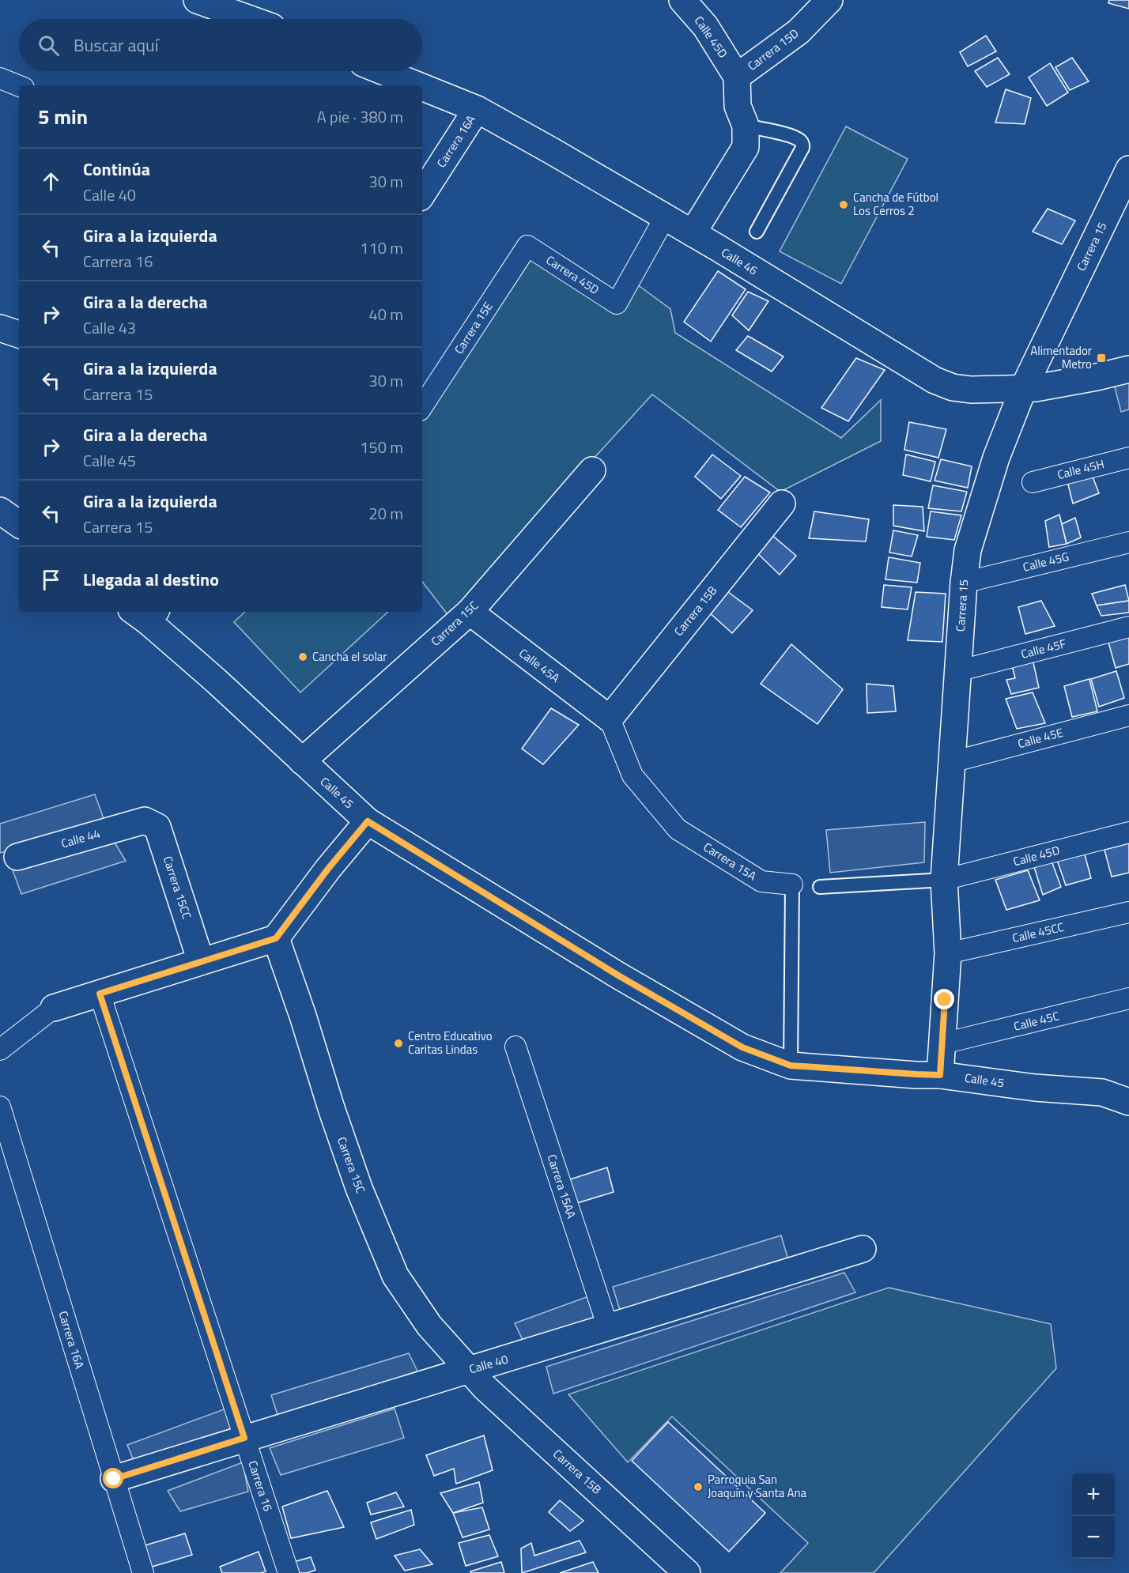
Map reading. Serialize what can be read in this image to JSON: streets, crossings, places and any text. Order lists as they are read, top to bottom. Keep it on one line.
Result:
{"streets":{"street":["Calle 45D","Carrera 15D","Carrera 16A","Carrera 15","Calle 46","Carrera 45D","Carrera 15E","Calle 45H","Calle 45G","Carrera 15B","Carrera 15C","Calle 45F","Calle 45A","Calle 45E","Calle 45","Calle 44","Carrera 15A","Carrera 15CC","Calle 45CC","Calle 45C","Carrera 15AA","Calle 40","Carrera 16"]},"crossings":[["Calle 45D","Carrera 15D"],["Calle 45D","Carrera 15"],["Carrera 15D","Calle 46"],["Carrera 16A","Calle 46"],["Carrera 16A","Calle 40"],["Carrera 15","Calle 46"],["Carrera 15","Calle 45G"],["Carrera 15","Calle 45F"],["Carrera 15","Calle 45E"],["Carrera 15","Calle 45"],["Carrera 15","Calle 45CC"],["Carrera 15","Calle 45C"],["Calle 46","Carrera 45D"],["Carrera 45D","Carrera 15E"],["Carrera 15B","Carrera 15C"],["Carrera 15B","Calle 45A"],["Carrera 15B","Carrera 15A"],["Carrera 15B","Calle 40"],["Carrera 15C","Calle 45A"],["Carrera 15C","Calle 45"],["Carrera 15C","Calle 40"],["Calle 45A","Carrera 15A"],["Calle 45","Carrera 15A"],["Calle 44","Carrera 15CC"],["Carrera 15AA","Calle 40"],["Calle 40","Carrera 16"]],"places":{"other":["Cancha de Fútbol Los Cerros 2","Cancha el solar","Centro Educativo Caritas Lindas","Parroquia San Joaquín y Santa Ana"],"transit":["Alimentador Metro"]},"page":{"search":"Buscar aquí","heading":["5 min","A pie · 380 m"],"list":[["Continúa","Calle 40","30 m"],["Gira a la izquierda","Carrera 16","110 m"],["Gira a la derecha","Calle 43","40 m"],["Gira a la izquierda","Carrera 15","30 m"],["Gira a la derecha","Calle 45","150 m"],["Gira a la izquierda","Carrera 15","20 m"],"Llegada al destino"],"map_buttons":["+","−"]}}
